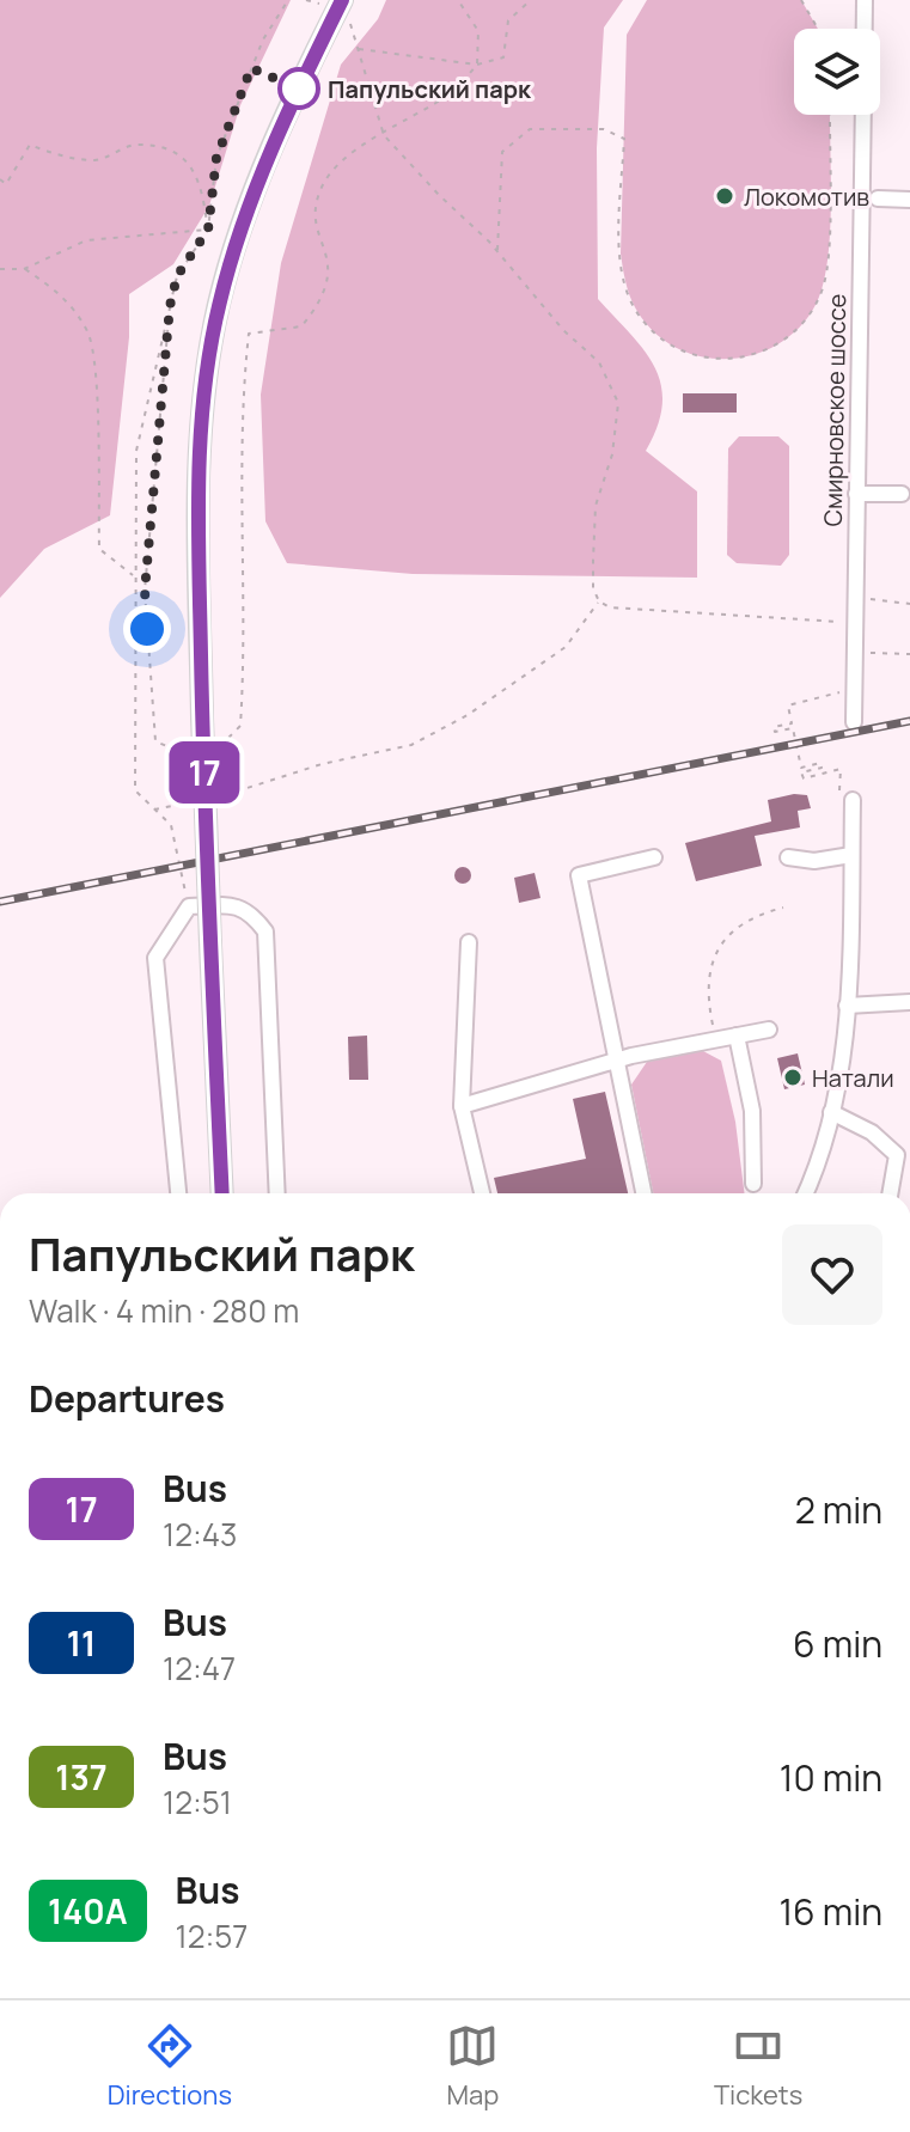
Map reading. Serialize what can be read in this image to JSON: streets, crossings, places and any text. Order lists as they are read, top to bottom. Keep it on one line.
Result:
{"streets":{"street":["Смирновское шоссе"]},"places":["Папульский парк","Локомотив","Натали"],"lines":["bus line 17"],"page":{"on_map":"17","heading":[["Папульский парк","Walk · 4 min · 280 m"],"Departures"],"list":[{"mark":"17","name":"Bus","note":"12:43","value":"2 min"},{"mark":"11","name":"Bus","note":"12:47","value":"6 min"},{"mark":"137","name":"Bus","note":"12:51","value":"10 min"},{"mark":"140А","name":"Bus","note":"12:57","value":"16 min"}],"tabs":["Directions","Map","Tickets"]}}
